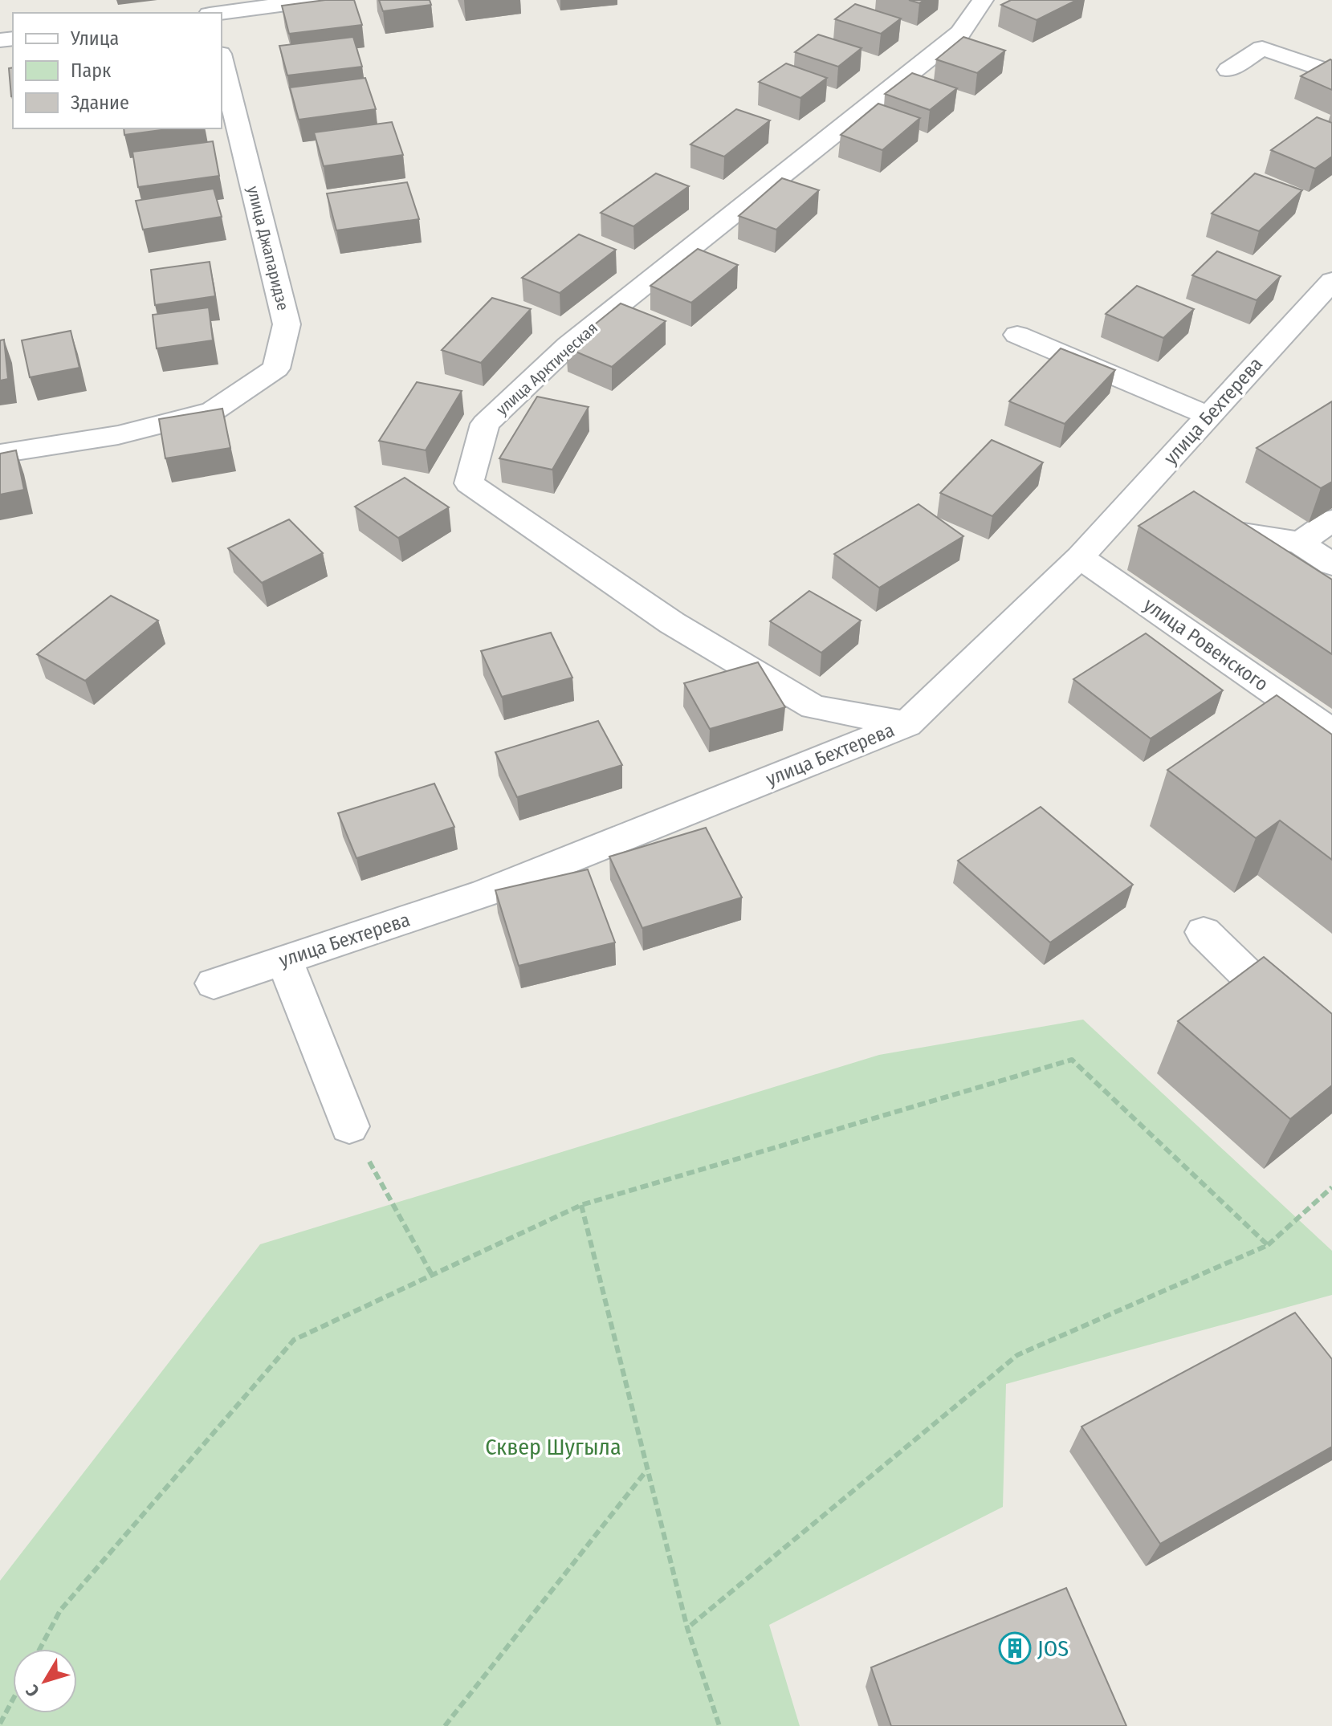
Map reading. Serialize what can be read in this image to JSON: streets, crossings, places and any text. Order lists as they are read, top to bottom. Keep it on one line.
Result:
{"streets":{"street":["улица Джапаридзе","улица Арктическая","улица Бехтерева","улица Ровенского"]},"crossings":[["улица Арктическая","улица Бехтерева"],["улица Бехтерева","улица Ровенского"]],"parks":["Сквер Шугыла"],"places":{"building":["JOS"]},"legend":["Улица","Парк","Здание"],"north":"bottom left"}
